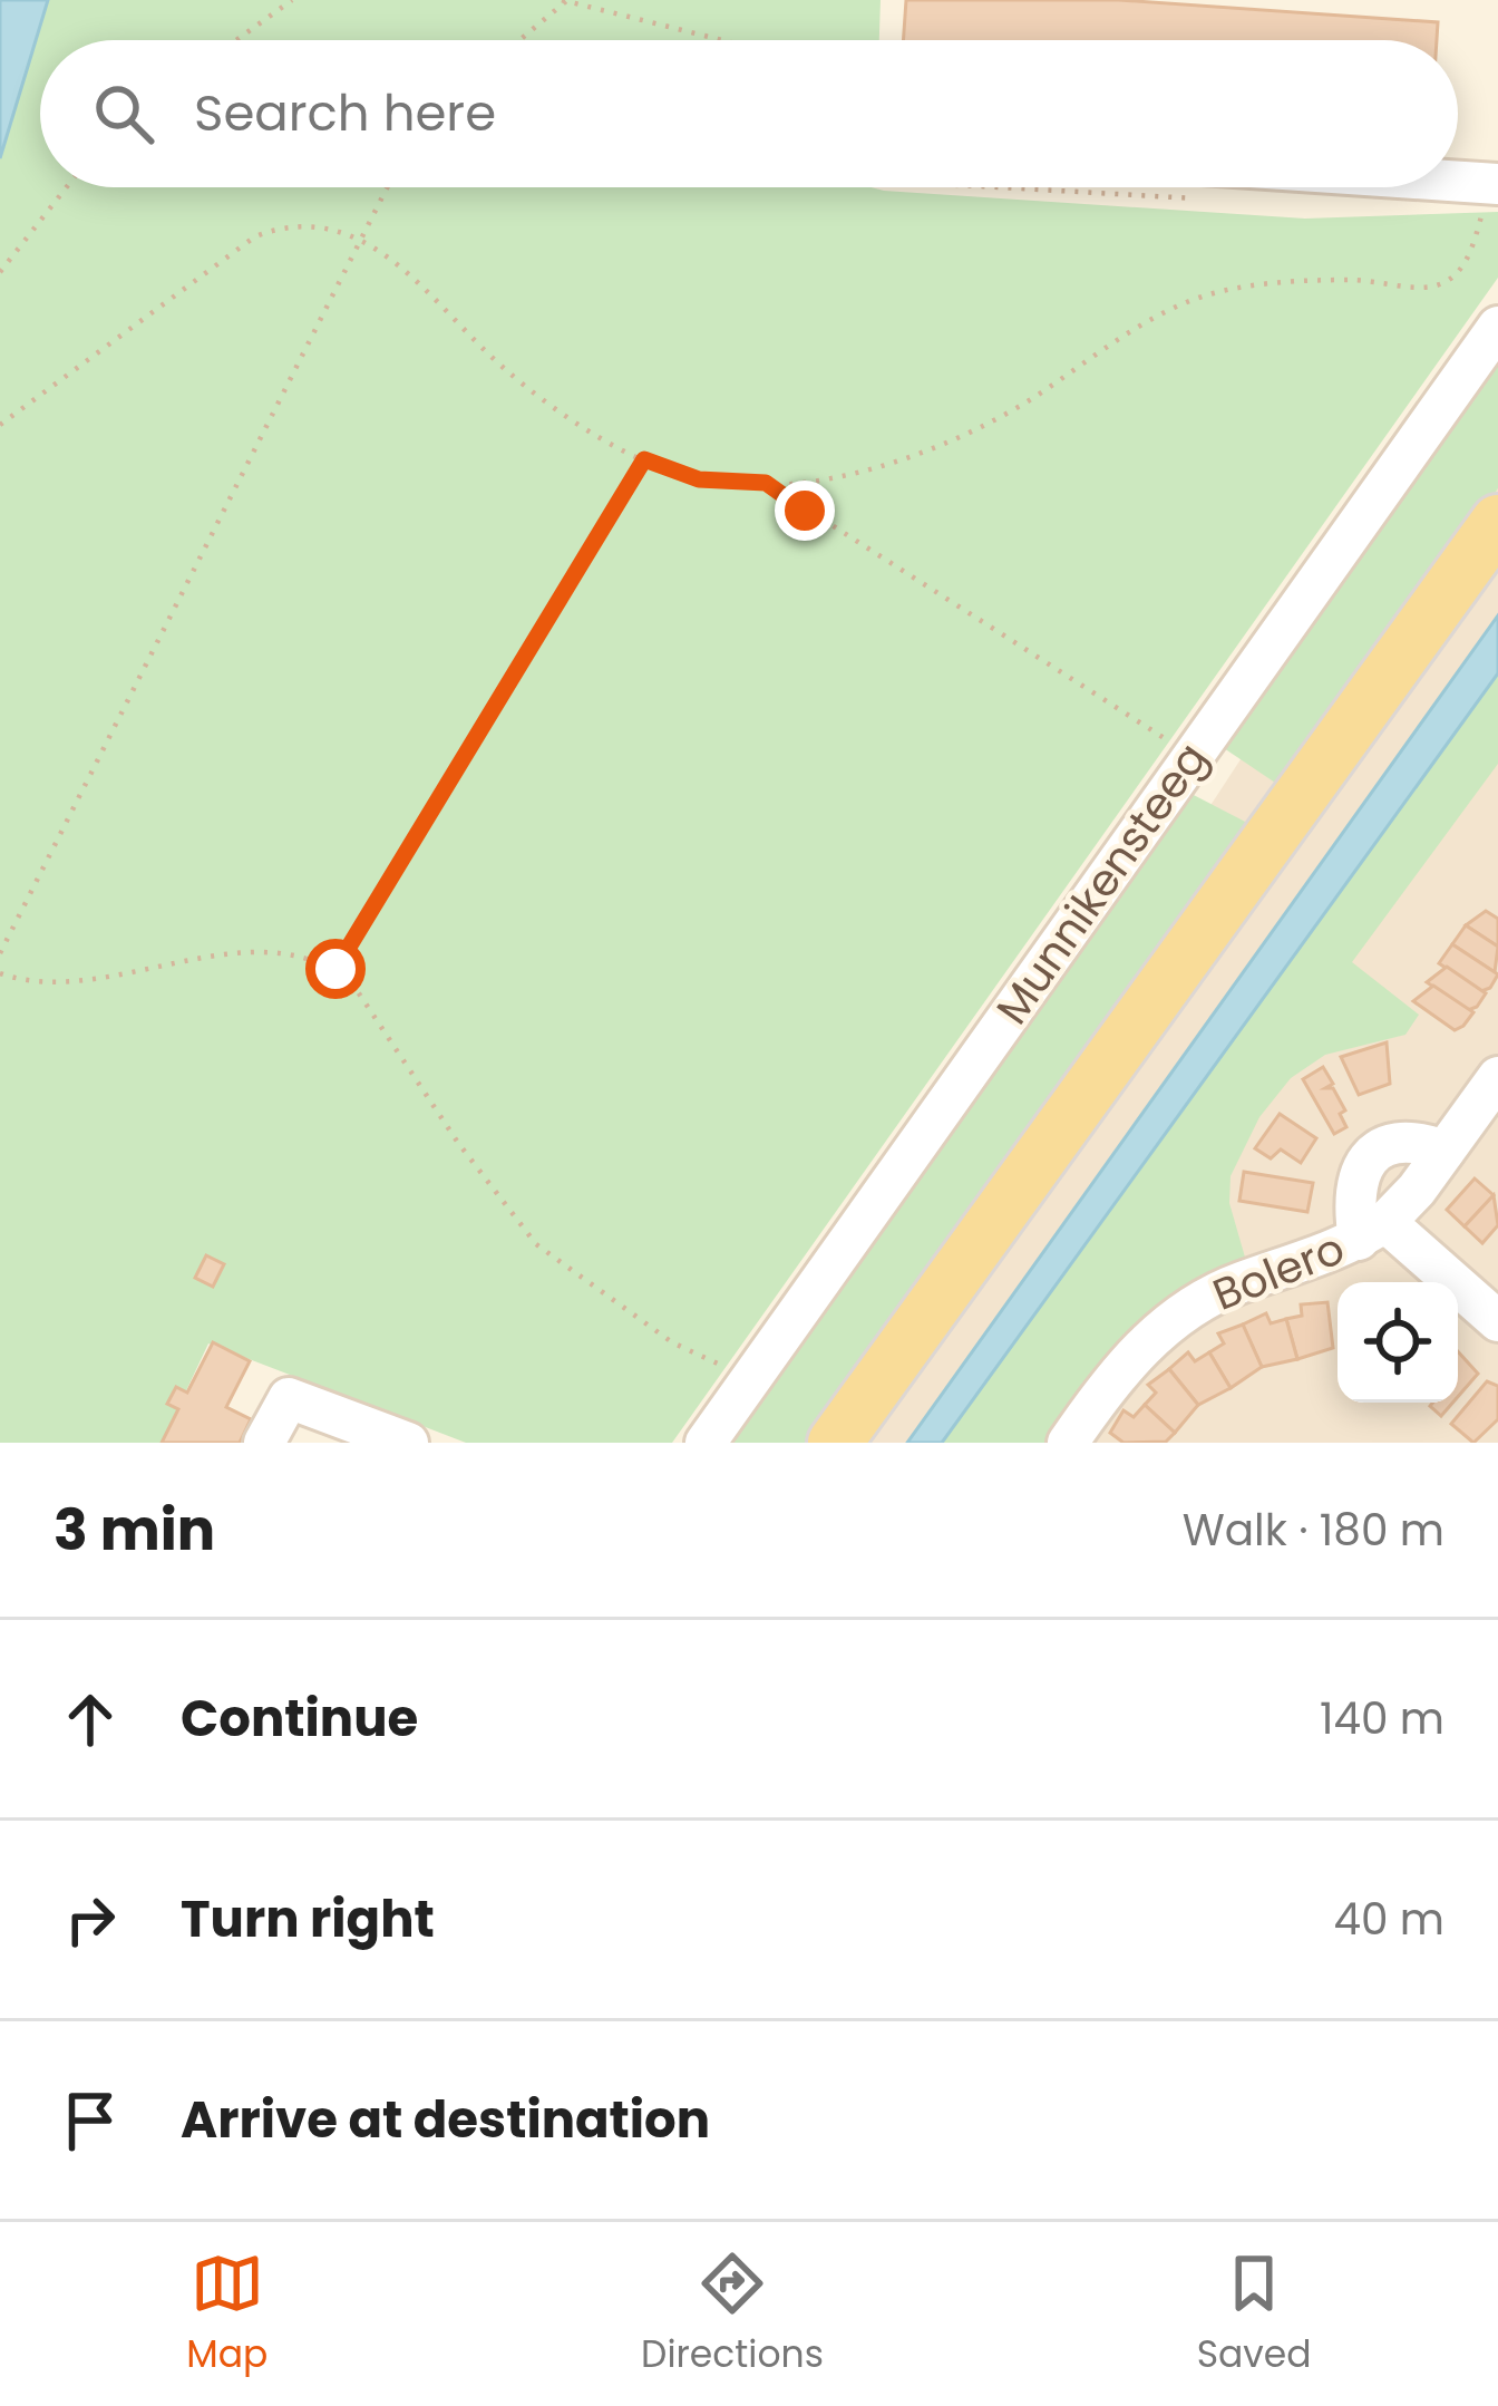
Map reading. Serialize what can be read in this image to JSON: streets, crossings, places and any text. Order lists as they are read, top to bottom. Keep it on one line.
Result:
{"streets":{"street":["Munnikensteeg","Bolero"]},"page":{"search":"Search here","heading":["3 min","Walk · 180 m"],"list":[["Continue","140 m"],["Turn right","40 m"],"Arrive at destination"],"nav":["Map","Directions","Saved"]}}
